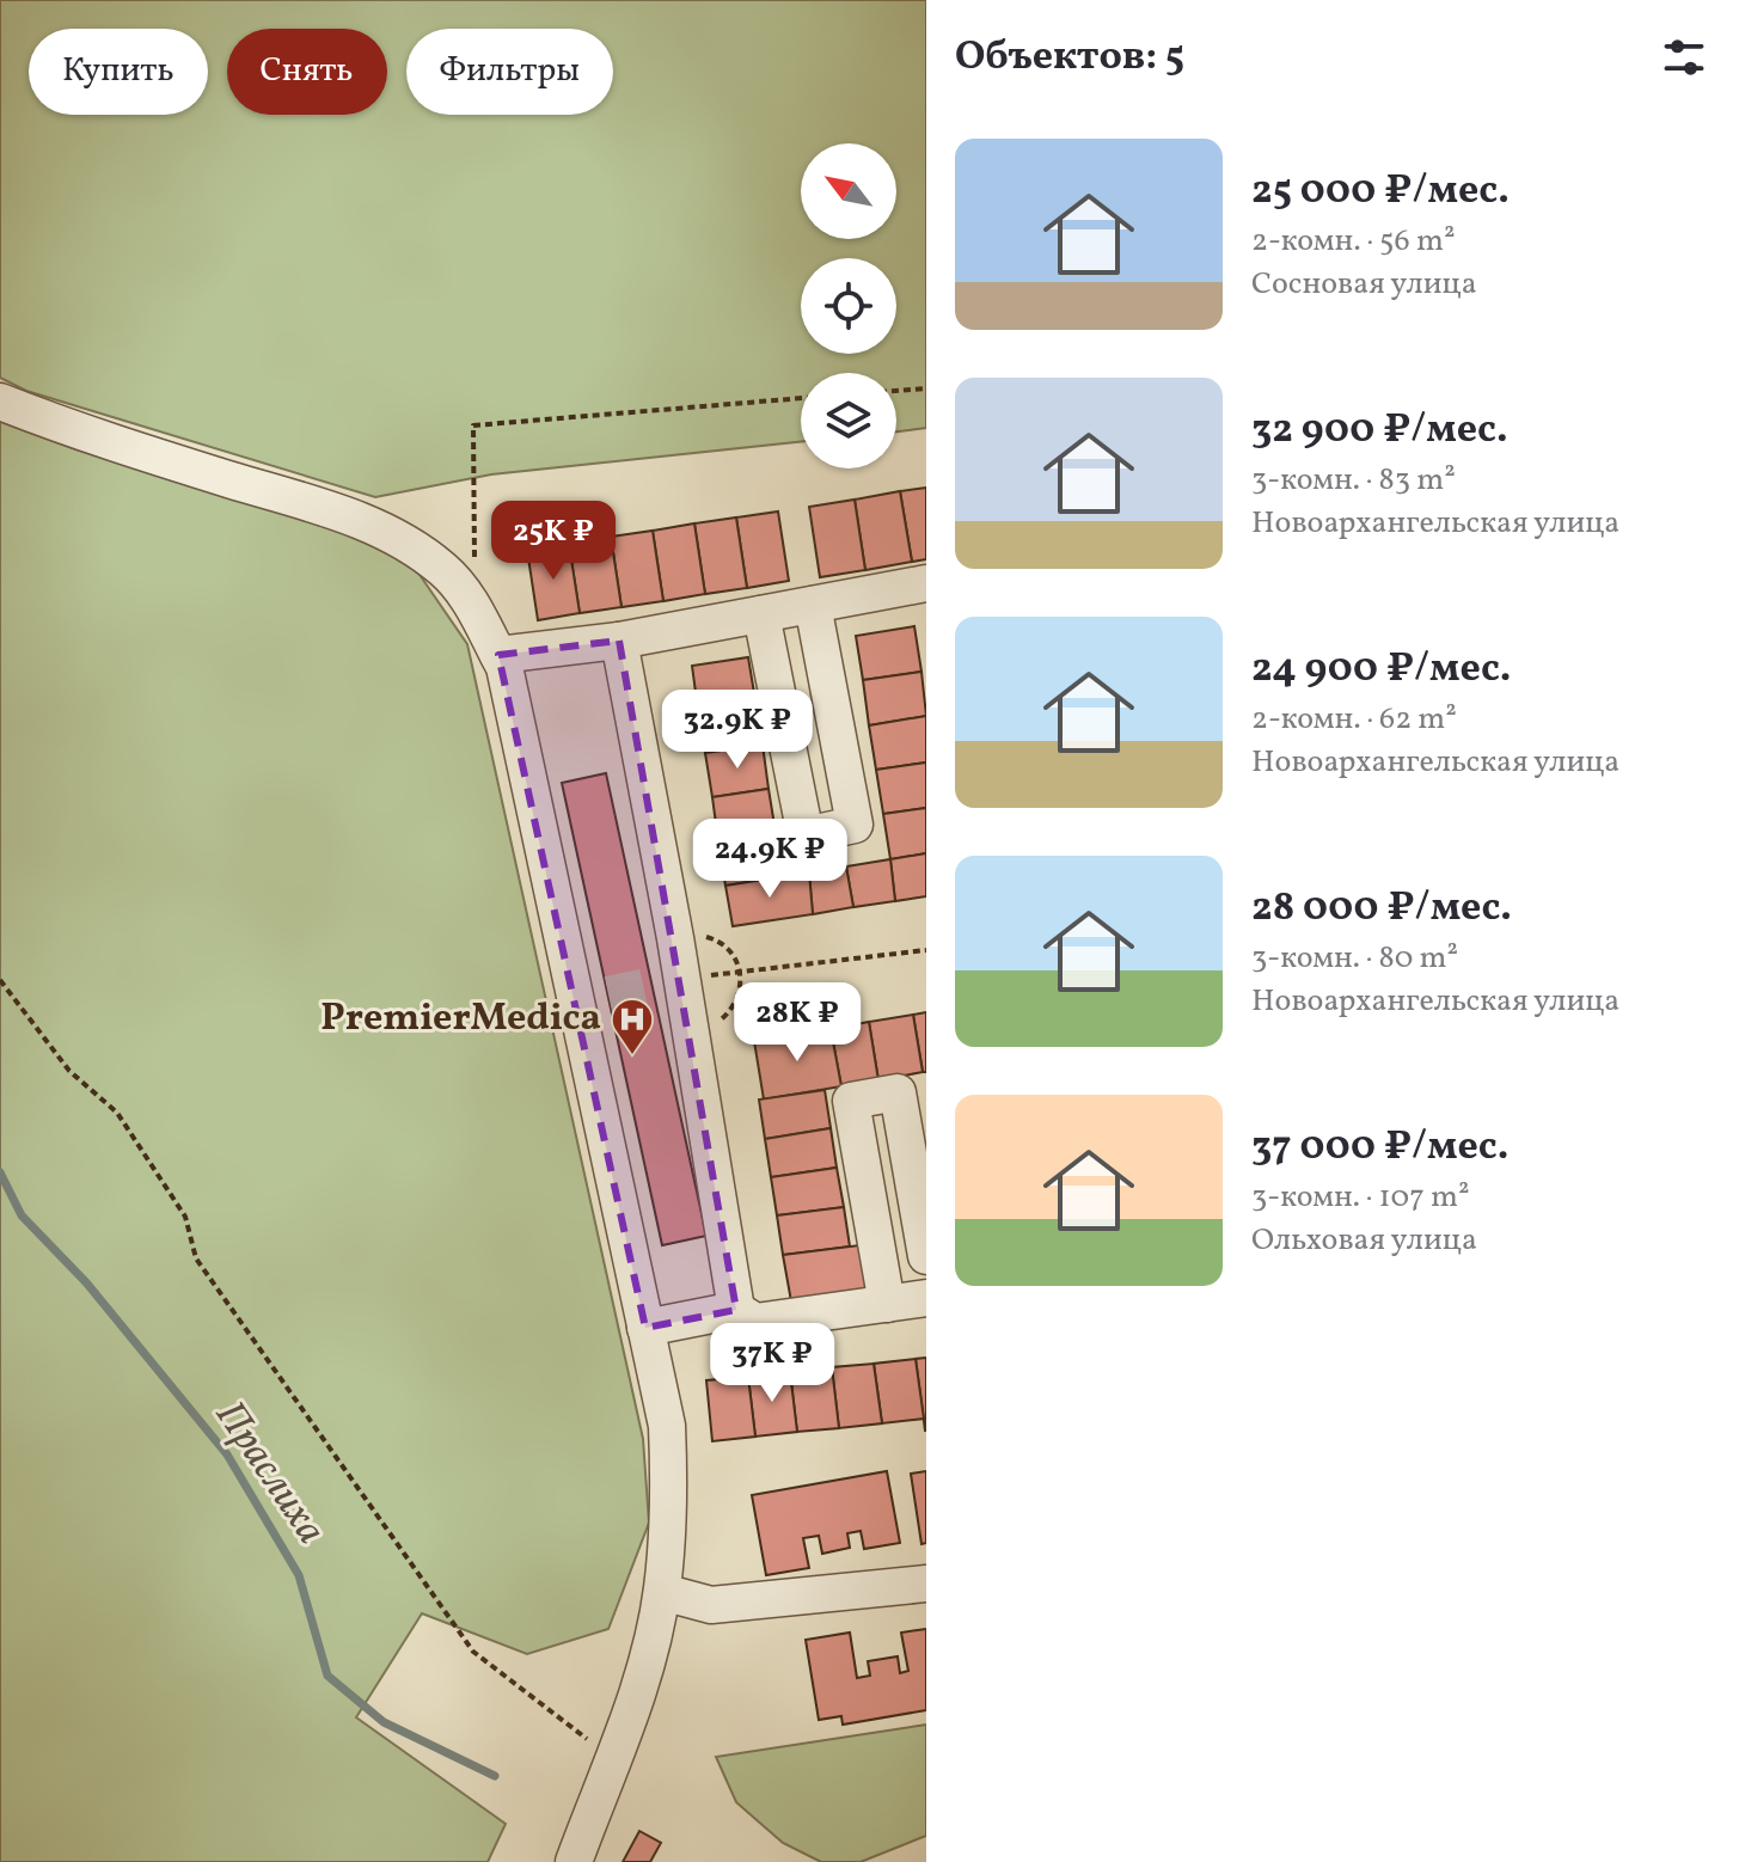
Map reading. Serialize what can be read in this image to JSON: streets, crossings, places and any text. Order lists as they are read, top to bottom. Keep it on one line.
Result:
{"water":["Праслиха"],"places":{"hospital":["PremierMedica"]},"north":"top left","page":{"heading":"Объектов: 5","chip":["Купить","Снять","Фильтры"],"list":[{"name":"25 000 ₽/мес.","note":"2-комн. · 56 m² · Сосновая улица"},{"name":"32 900 ₽/мес.","note":"3-комн. · 83 m² · Новоархангельская улица"},{"name":"24 900 ₽/мес.","note":"2-комн. · 62 m² · Новоархангельская улица"},{"name":"28 000 ₽/мес.","note":"3-комн. · 80 m² · Новоархангельская улица"},{"name":"37 000 ₽/мес.","note":"3-комн. · 107 m² · Ольховая улица"}],"price":["25K ₽","32.9K ₽","24.9K ₽","28K ₽","37K ₽"]}}
